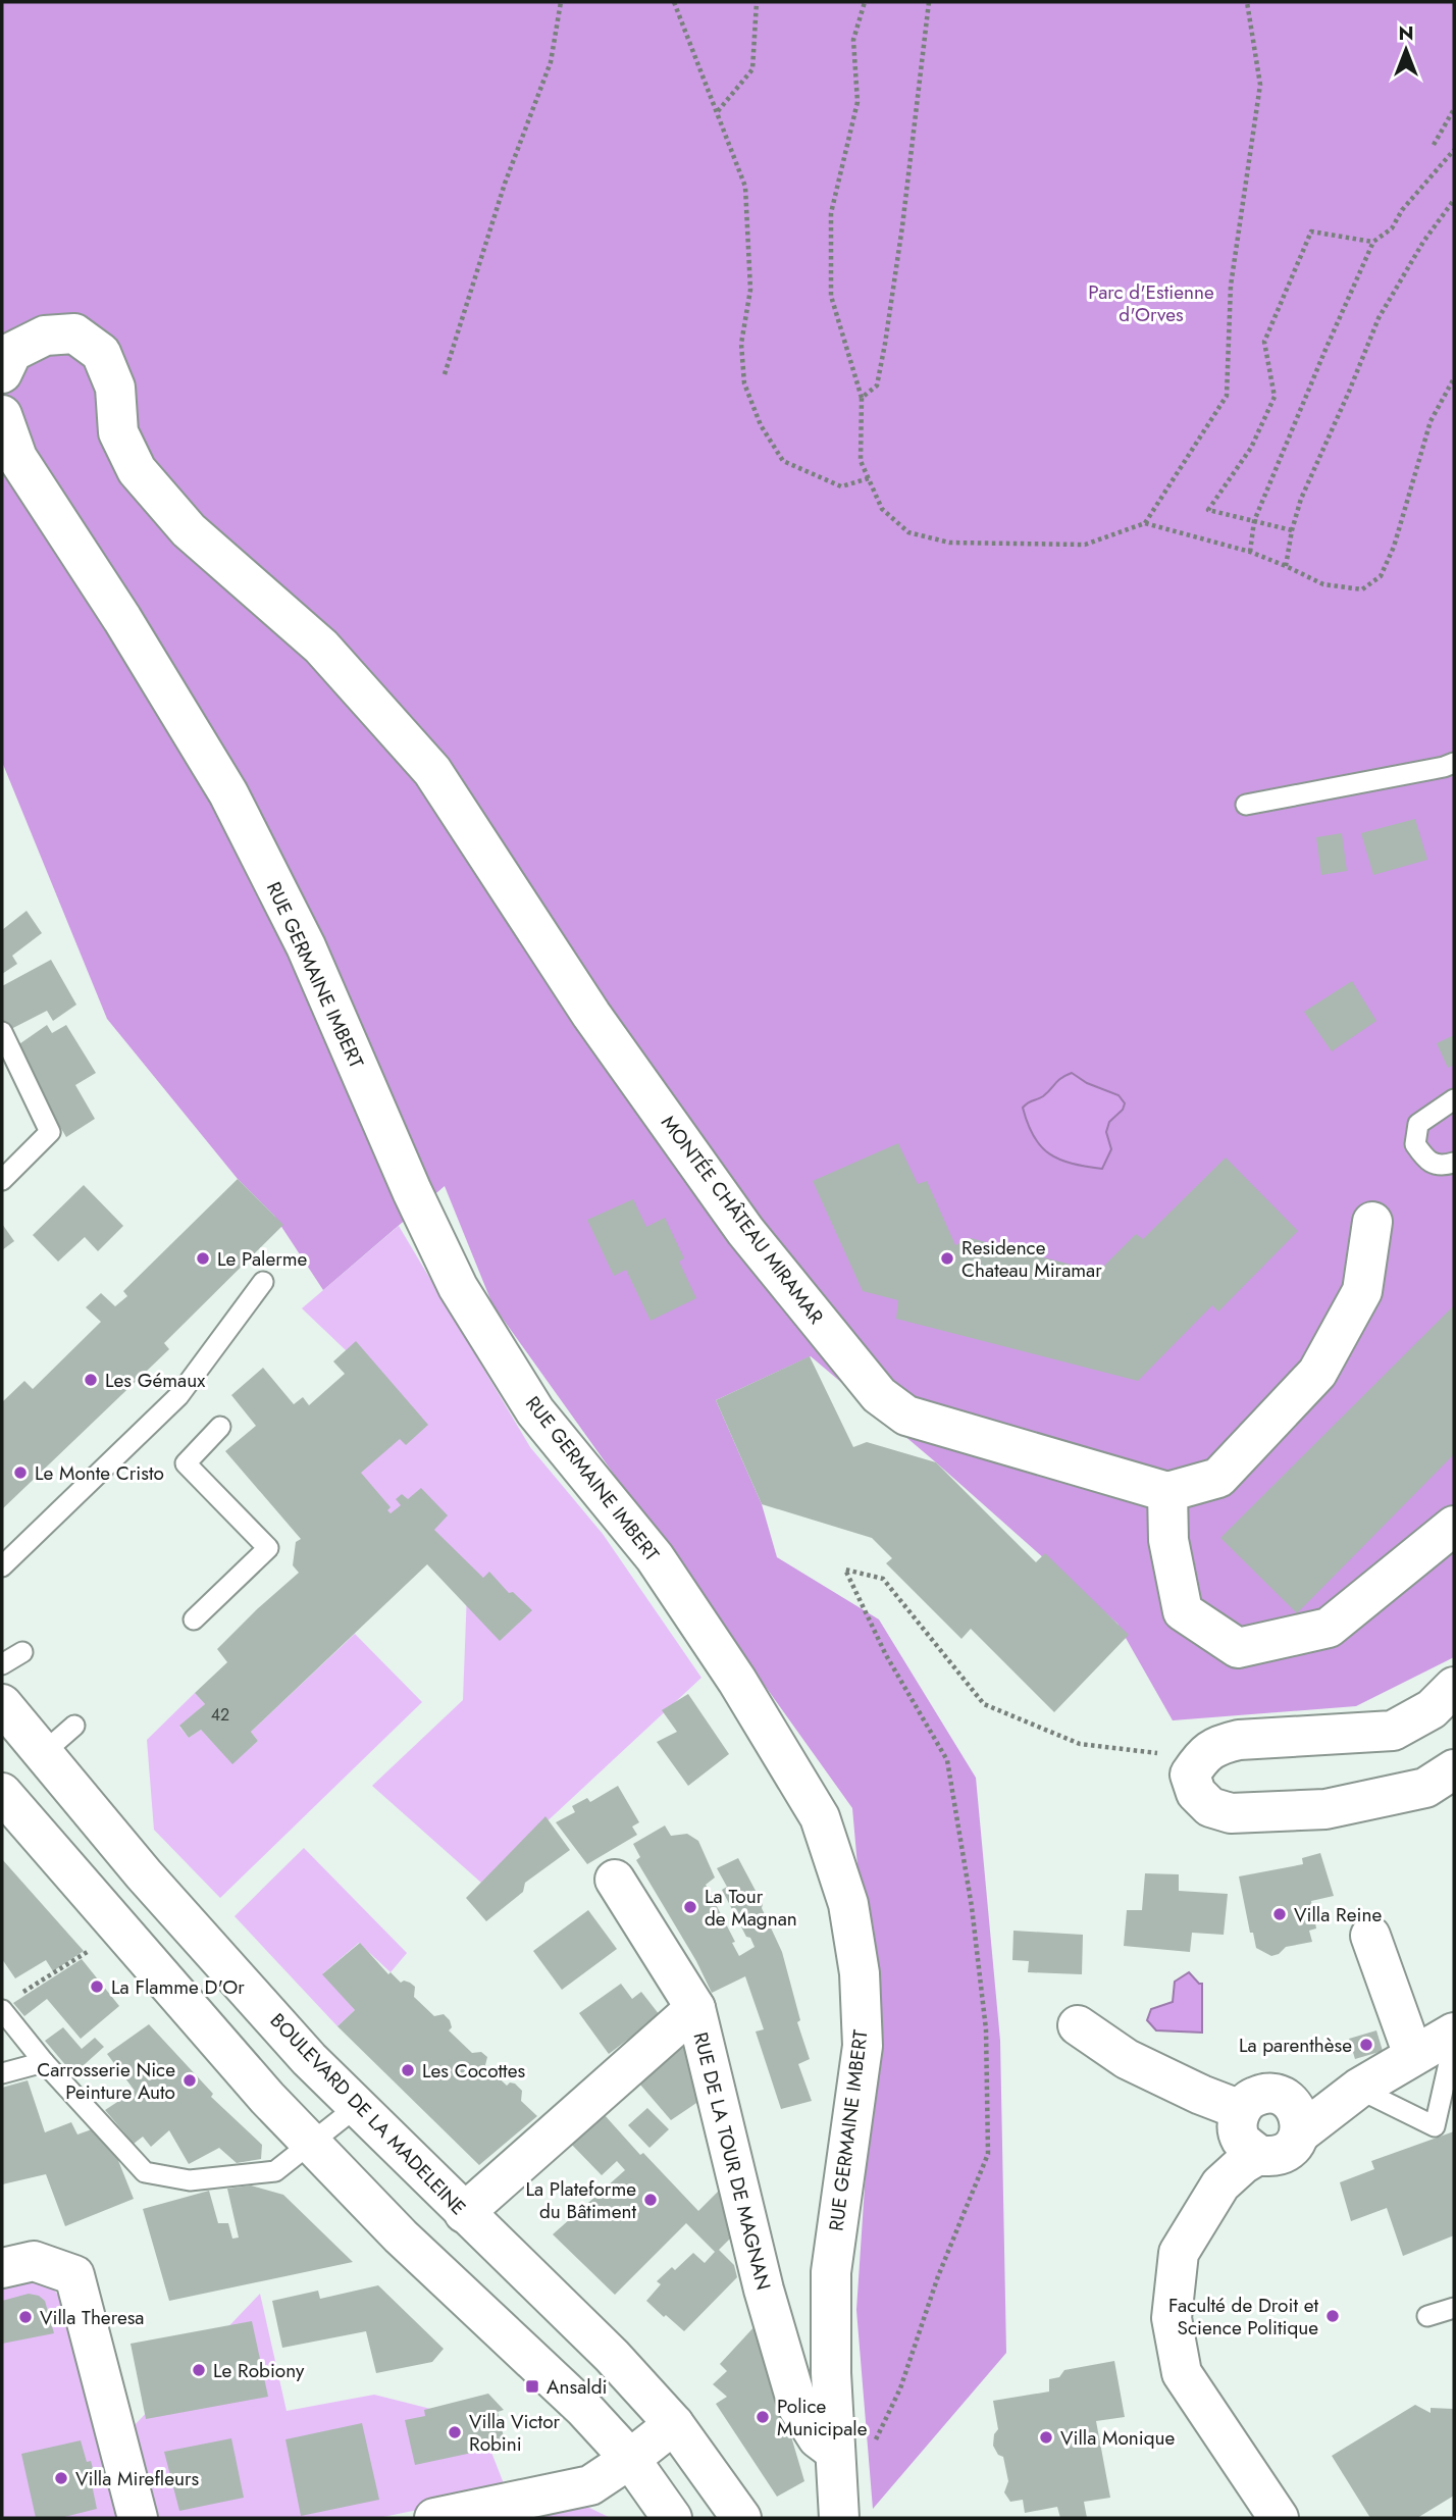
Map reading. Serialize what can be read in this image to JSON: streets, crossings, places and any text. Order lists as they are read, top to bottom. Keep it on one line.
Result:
{"streets":{"street":["RUE GERMAINE IMBERT","MONTÉE CHÂTEAU MIRAMAR","BOULEVARD DE LA MADELEINE","RUE DE LA TOUR DE MAGNAN"]},"crossings":[["RUE GERMAINE IMBERT","RUE DE LA TOUR DE MAGNAN"],["BOULEVARD DE LA MADELEINE","RUE DE LA TOUR DE MAGNAN"]],"parks":["Parc d'Estienne d'Orves"],"places":{"other":["Le Palerme","Residence Chateau Miramar","Les Gémaux","Le Monte Cristo","La Tour de Magnan","Villa Reine","La Flamme D'Or","La parenthèse","Les Cocottes","Carrosserie Nice Peinture Auto","La Plateforme du Bâtiment","Faculté de Droit et Science Politique","Villa Theresa","Le Robiony","Police Municipale","Villa Victor Robini","Villa Monique","Villa Mirefleurs"],"transit":["Ansaldi"]},"house_numbers":["42"],"north":"top"}
